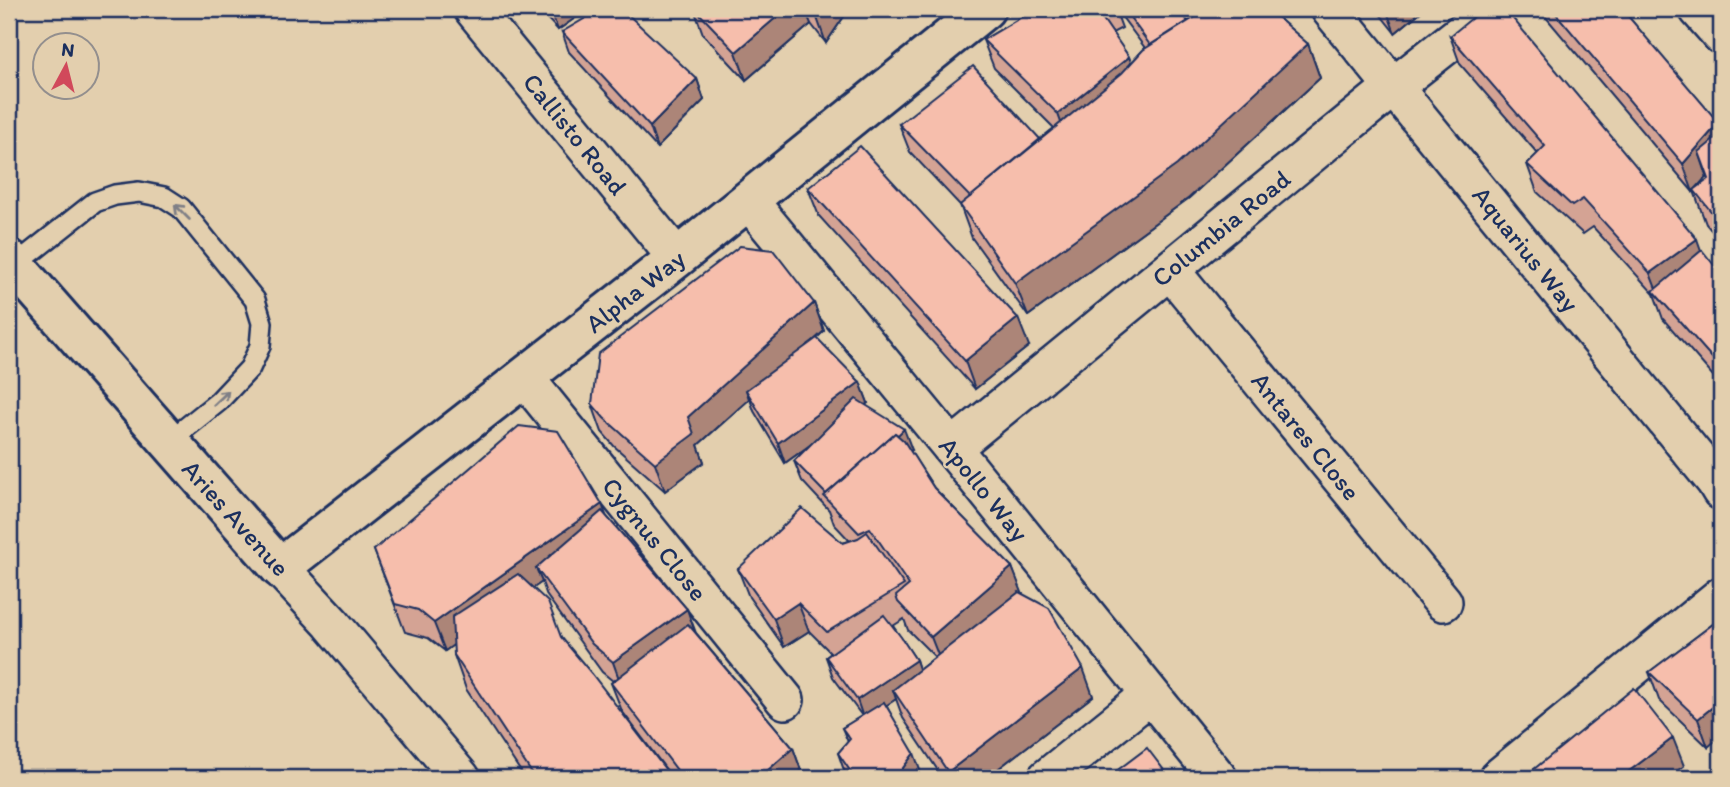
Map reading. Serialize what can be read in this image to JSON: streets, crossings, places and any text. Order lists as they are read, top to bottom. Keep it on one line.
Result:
{"streets":{"street":["Callisto Road","Columbia Road","Aquarius Way","Alpha Way","Antares Close","Apollo Way","Aries Avenue","Cygnus Close"]},"crossings":[["Callisto Road","Alpha Way"],["Columbia Road","Aquarius Way"],["Columbia Road","Antares Close"],["Columbia Road","Apollo Way"],["Alpha Way","Apollo Way"],["Alpha Way","Aries Avenue"],["Alpha Way","Cygnus Close"]],"north":"top"}
